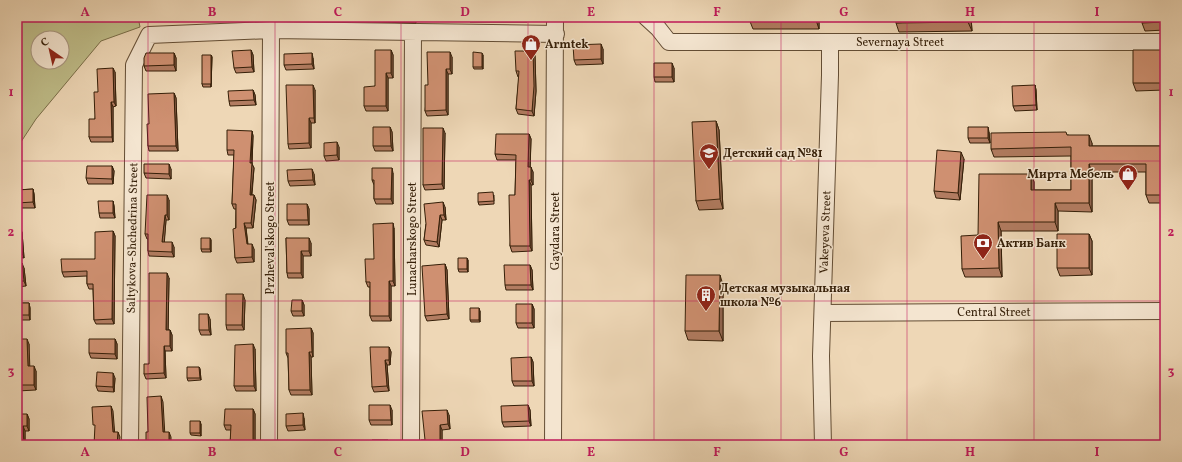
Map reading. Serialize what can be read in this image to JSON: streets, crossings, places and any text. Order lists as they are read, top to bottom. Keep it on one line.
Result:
{"streets":{"street":["Severnaya Street","Gaydara Street","Vakeyeva Street","Saltykova-Shchedrina Street","Przheval'skogo Street","Lunacharskogo Street","Central Street"]},"crossings":[["Severnaya Street","Vakeyeva Street"],["Vakeyeva Street","Central Street"],["Saltykova-Shchedrina Street","Przheval'skogo Street"]],"places":{"shop":["Armtek","Мирта Мебель"],"school or university":["Детский сад №81"],"bank":["Актив Банк"],"building":["Детская музыкальная школа №6"]},"north":"top left","grid":{"columns":["A","B","C","D","E","F","G","H","I"],"rows":["1","2","3"]}}
